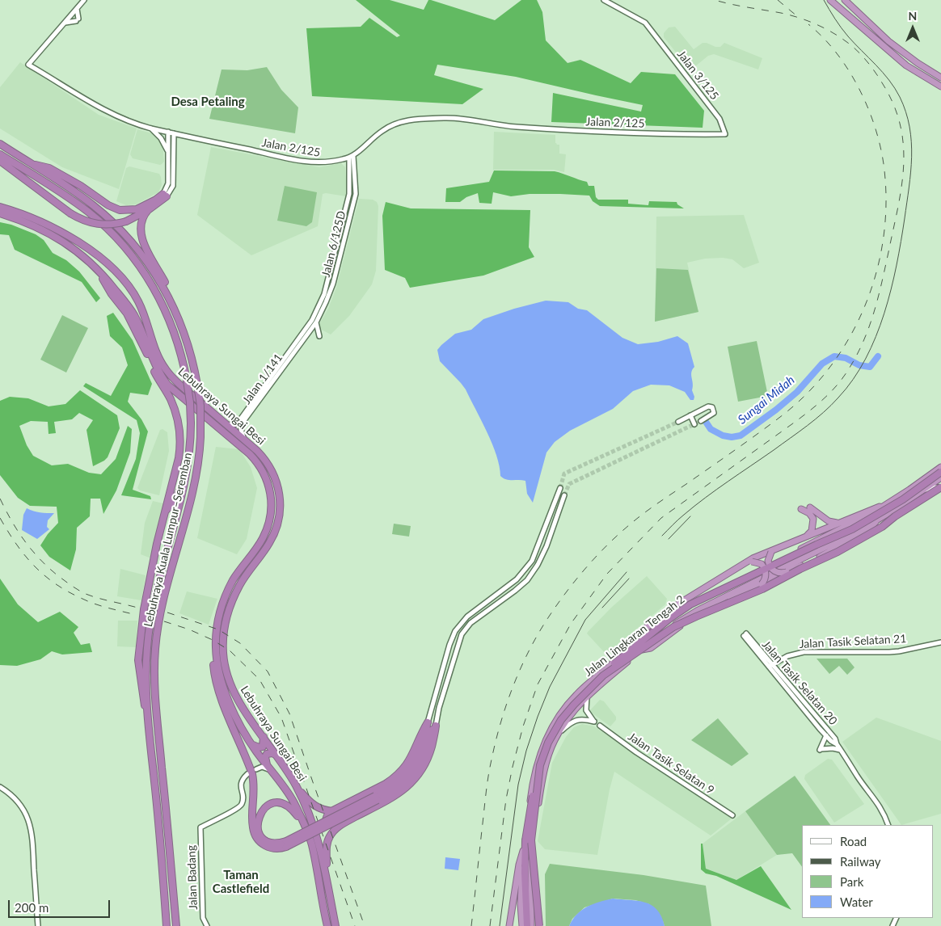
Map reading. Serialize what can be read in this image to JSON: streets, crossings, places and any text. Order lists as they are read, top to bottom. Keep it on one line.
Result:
{"streets":{"highway":["Lebuhraya Sungai Besi","Lebuhraya Kuala Lumpur–Seremban","Jalan Lingkaran Tengah 2"],"street":["Jalan 3/125","Jalan 2/125","Jalan 6/125D","Jalan 1/141","Jalan Tasik Selatan 21","Jalan Tasik Selatan 20","Jalan Tasik Selatan 9","Jalan Badang"]},"crossings":[["Jalan 3/125","Jalan 2/125"],["Jalan 2/125","Jalan 6/125D"],["Jalan 6/125D","Jalan 1/141"],["Jalan 1/141","Lebuhraya Sungai Besi"],["Jalan Tasik Selatan 21","Jalan Tasik Selatan 20"]],"districts":["Desa Petaling","Taman Castlefield"],"water":["Sungai Midah"],"legend":["Road","Railway","Park","Water"],"scale_bar":"200 m","north":"top"}
